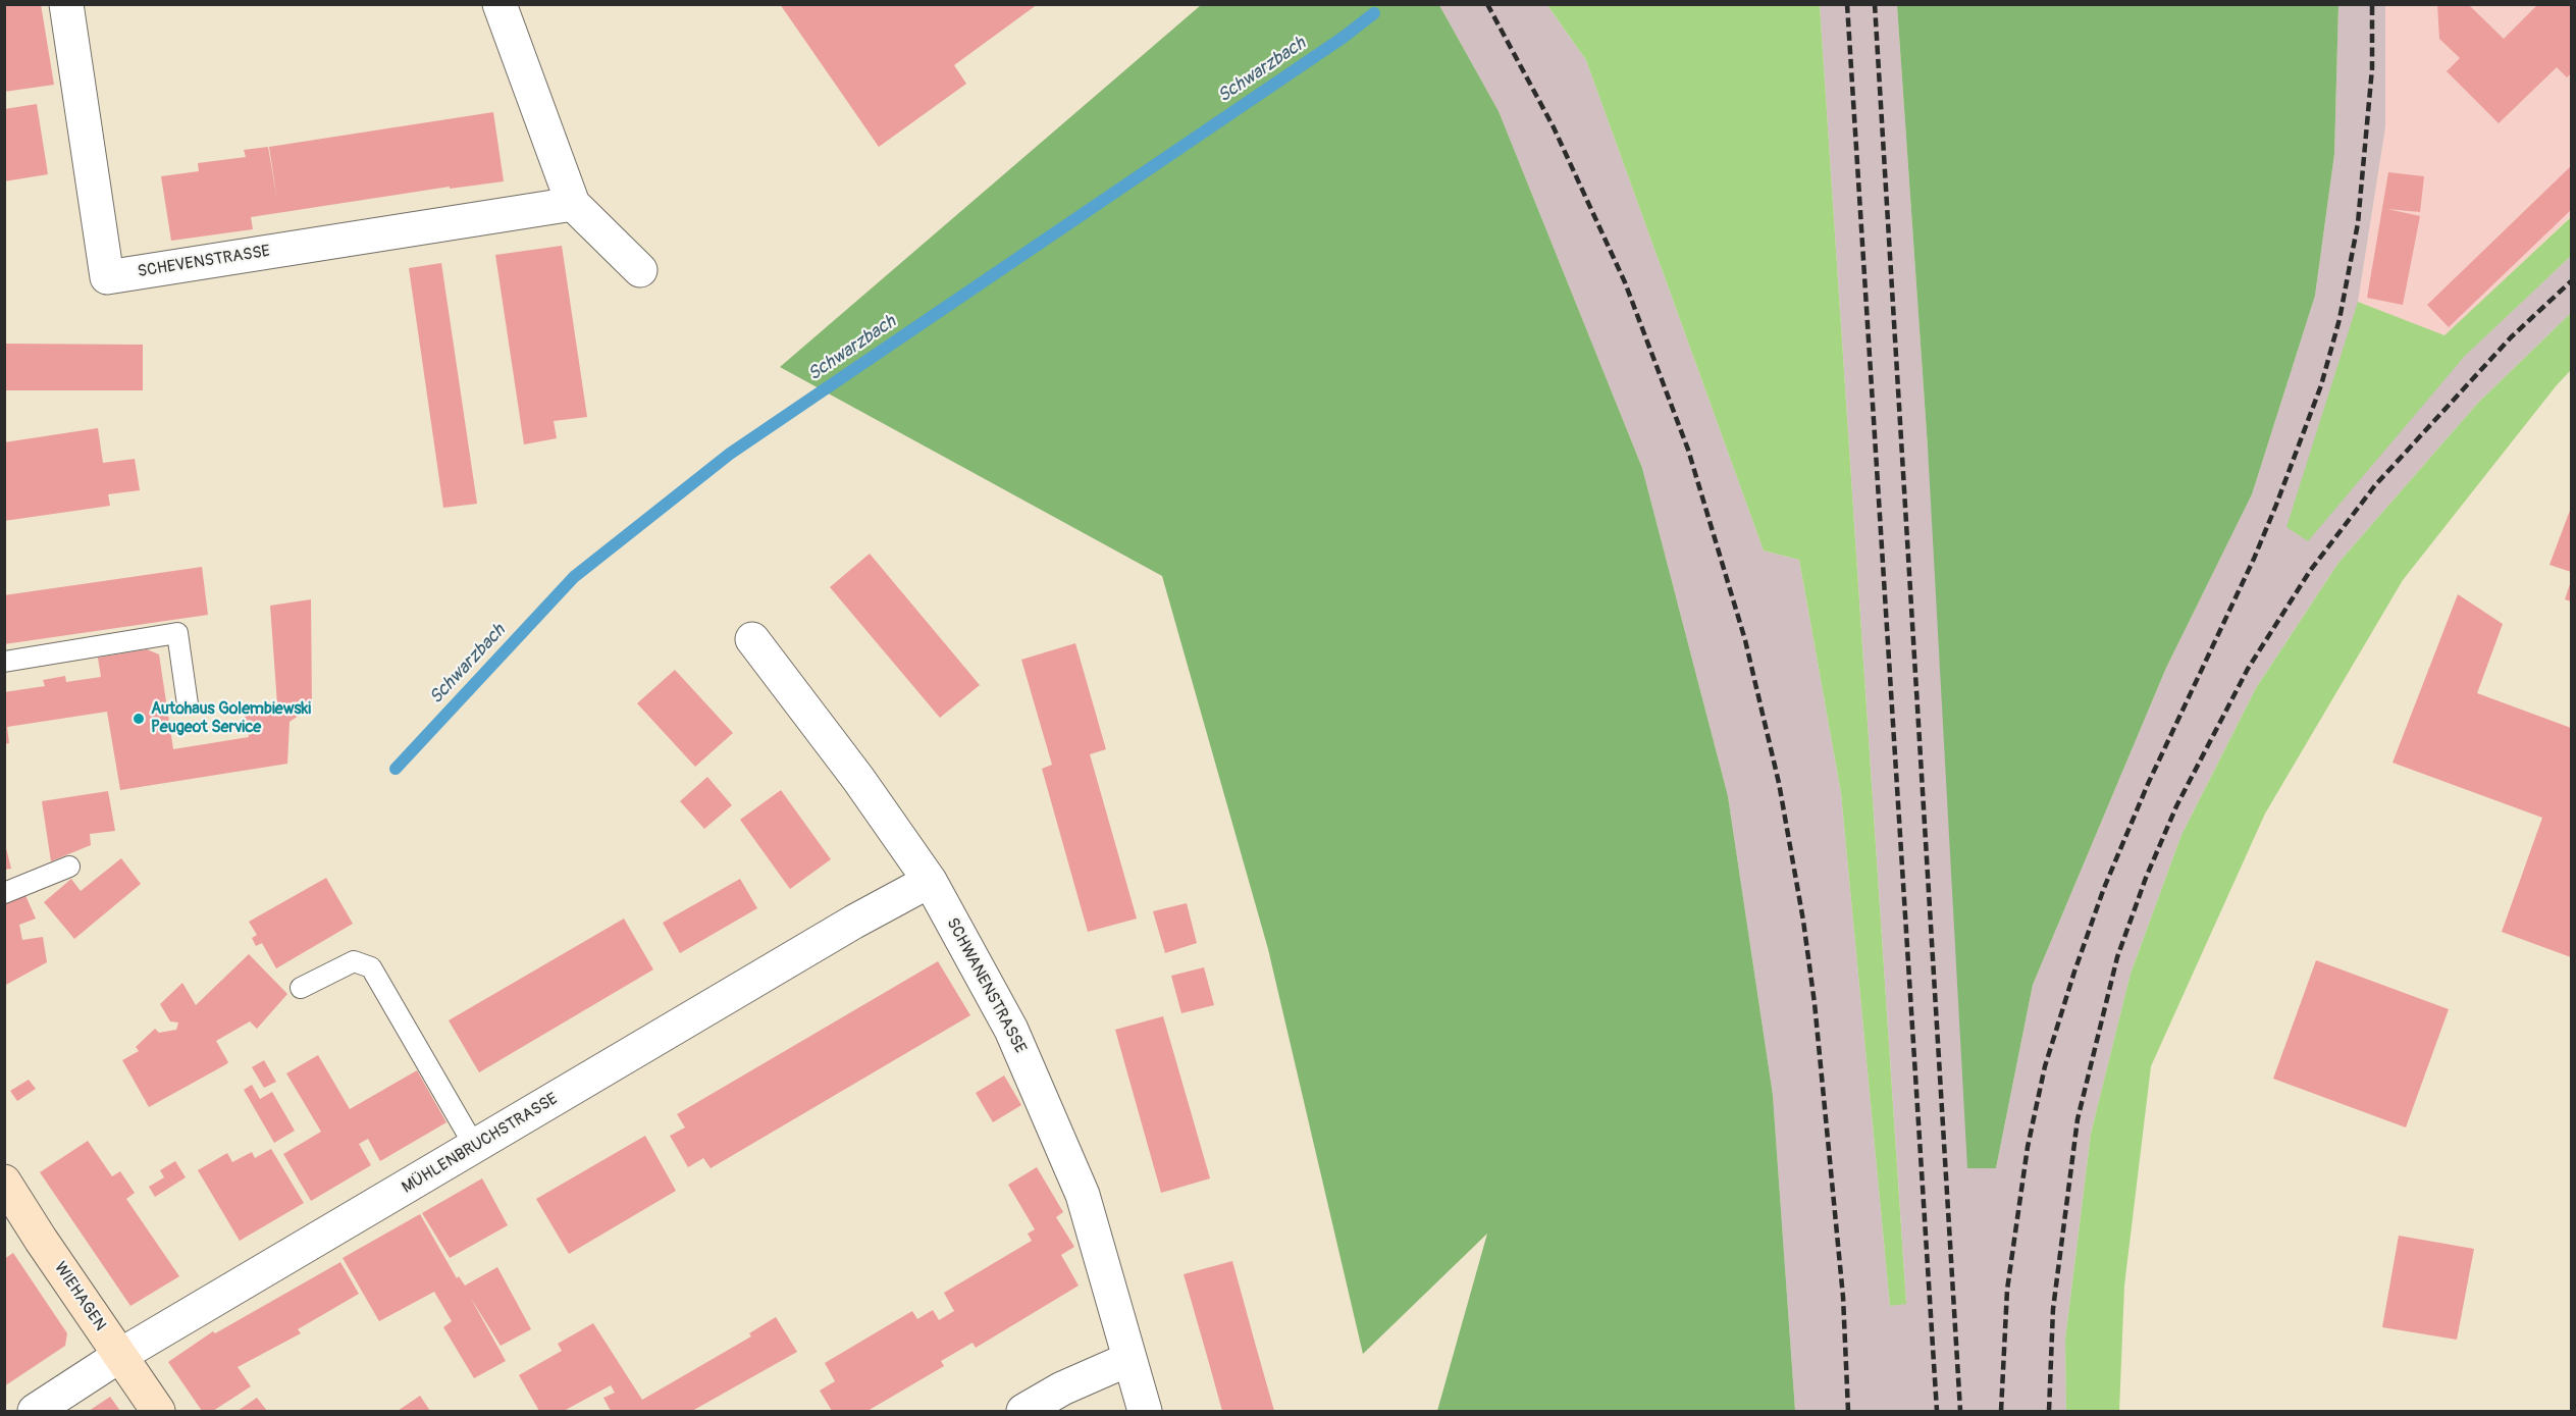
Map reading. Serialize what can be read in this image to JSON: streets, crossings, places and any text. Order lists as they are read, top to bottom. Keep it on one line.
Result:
{"streets":{"main road":["WIEHAGEN"],"street":["SCHEVENSTRASSE","SCHWANENSTRASSE","MÜHLENBRUCHSTRASSE"]},"crossings":[["SCHWANENSTRASSE","MÜHLENBRUCHSTRASSE"],["MÜHLENBRUCHSTRASSE","WIEHAGEN"]],"water":["Schwarzbach"],"places":["Autohaus Golembiewski Peugeot Service"]}
